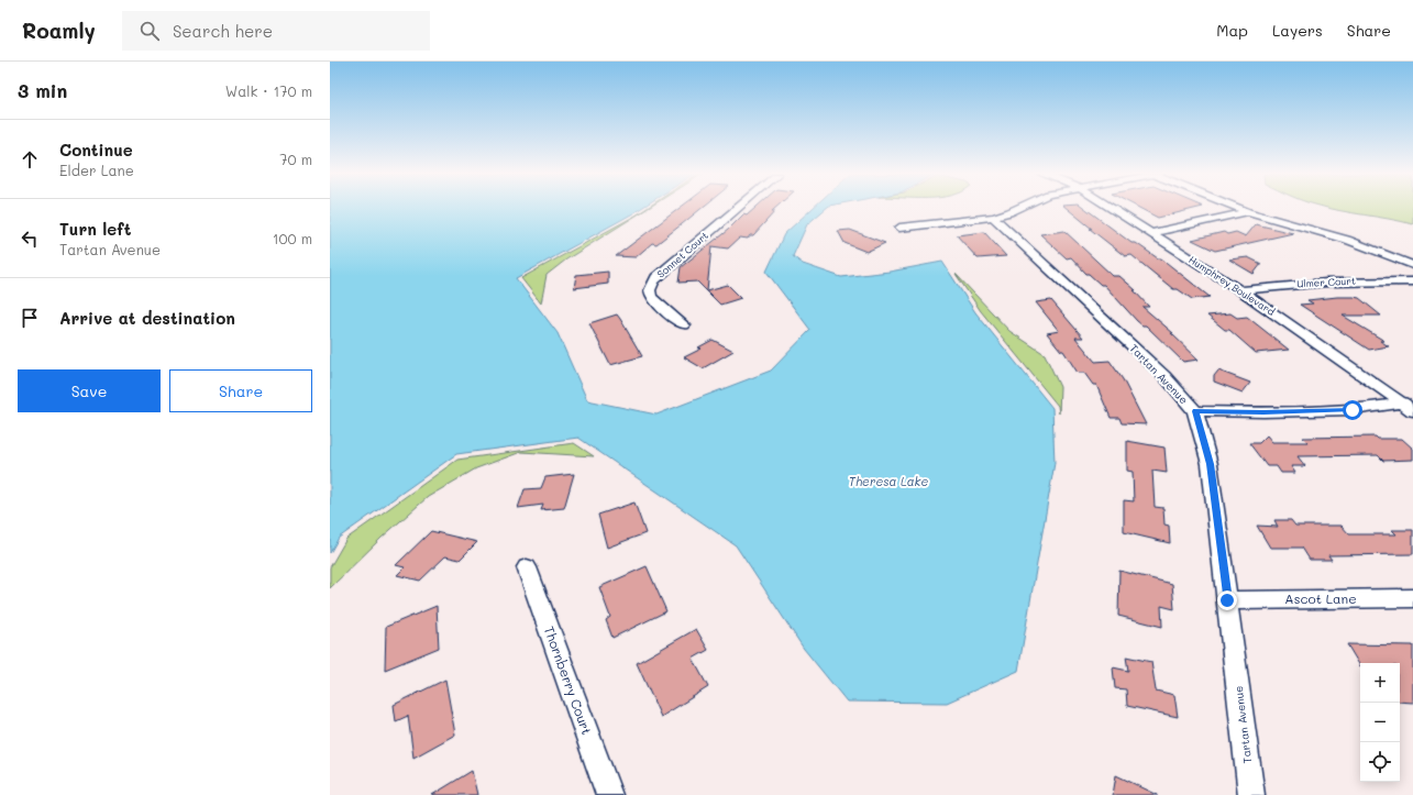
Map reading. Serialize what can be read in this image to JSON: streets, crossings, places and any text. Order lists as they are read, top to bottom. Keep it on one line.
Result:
{"streets":{"street":["Sonnet Court","Ulmer Court","Humphrey Boulevard","Tartan Avenue","Ascot Lane","Thornberry Court"]},"crossings":[["Ulmer Court","Humphrey Boulevard"],["Tartan Avenue","Ascot Lane"]],"water":["Theresa Lake"],"page":{"header":"Roamly","search":"Search here","nav":["Map","Layers","Share"],"heading":["3 min","Walk · 170 m"],"list":[["Continue","Elder Lane","70 m"],["Turn left","Tartan Avenue","100 m"],"Arrive at destination"],"buttons":["Save","Share"],"map_buttons":["+","−"]}}
